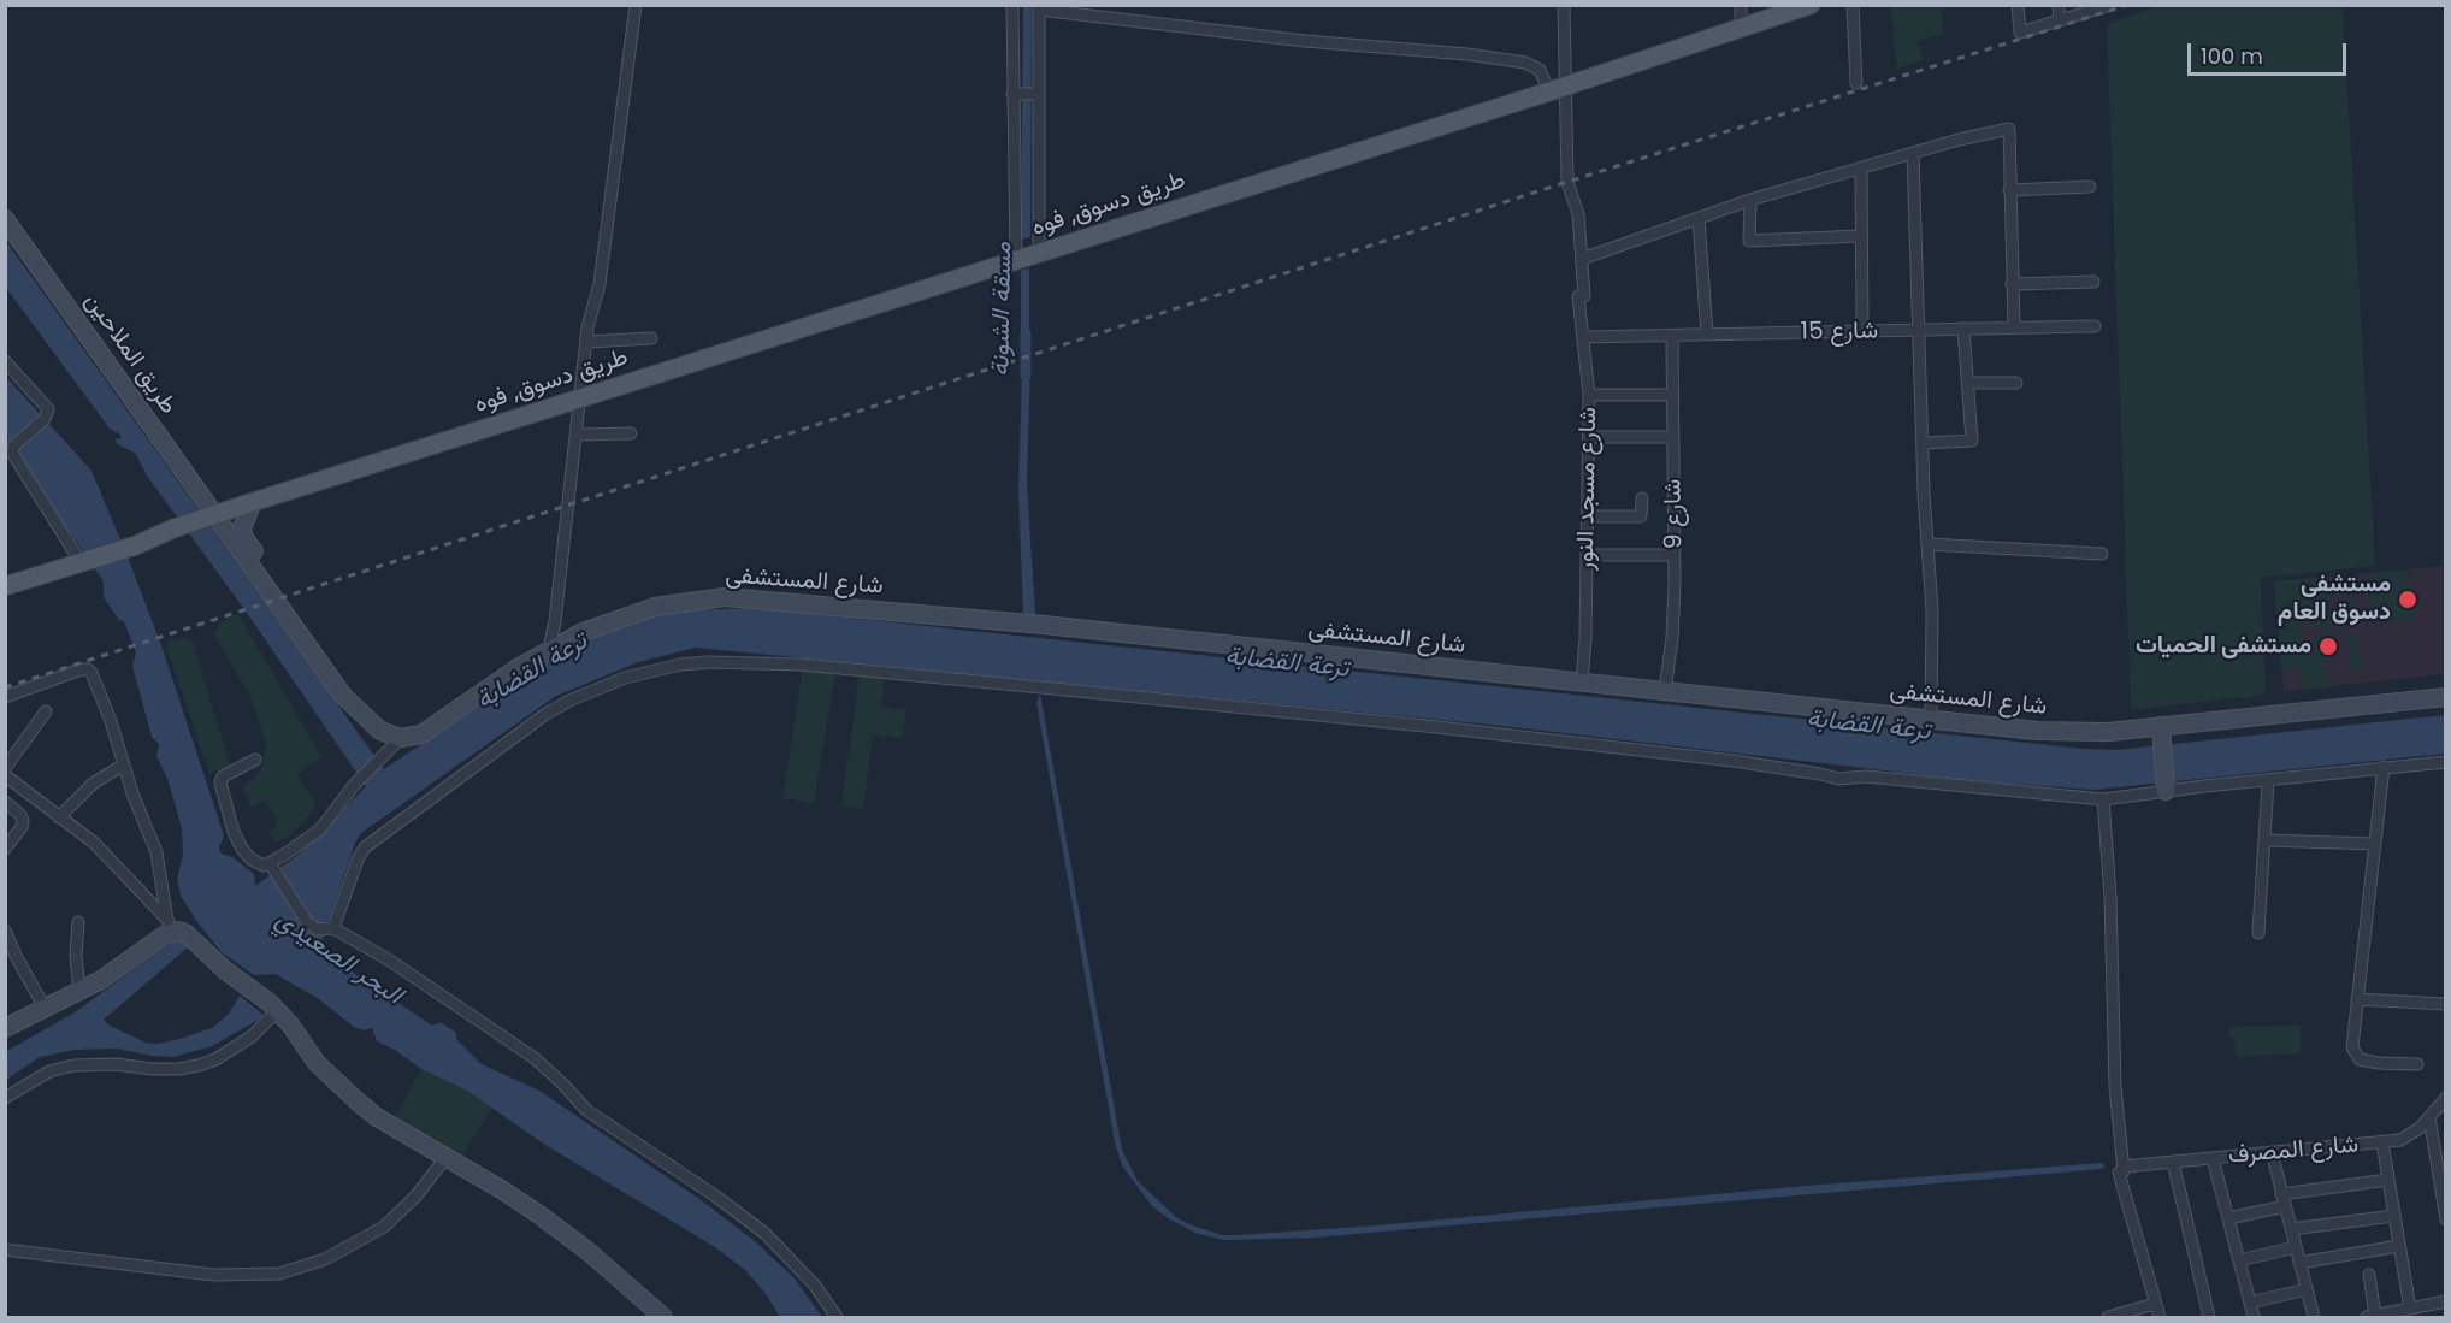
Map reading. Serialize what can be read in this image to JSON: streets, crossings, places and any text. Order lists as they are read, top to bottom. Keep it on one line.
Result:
{"streets":{"main road":["طريق دسوق, فوه","طريق الملاحين","شارع المستشفى"],"street":["شارع 15","شارع مسجد النور","شارع 9","شارع المصرف"]},"crossings":[["طريق دسوق, فوه","طريق الملاحين"],["طريق دسوق, فوه","شارع مسجد النور"],["شارع 15","شارع مسجد النور"],["شارع 15","شارع 9"],["شارع مسجد النور","شارع المستشفى"],["شارع 9","شارع المستشفى"]],"water":["مسقة الشونة","ترعة القضابة","البحر الصعيدي"],"places":["مستشفى دسوق العام","مستشفى الحميات"],"scale_bar":"100 m"}
